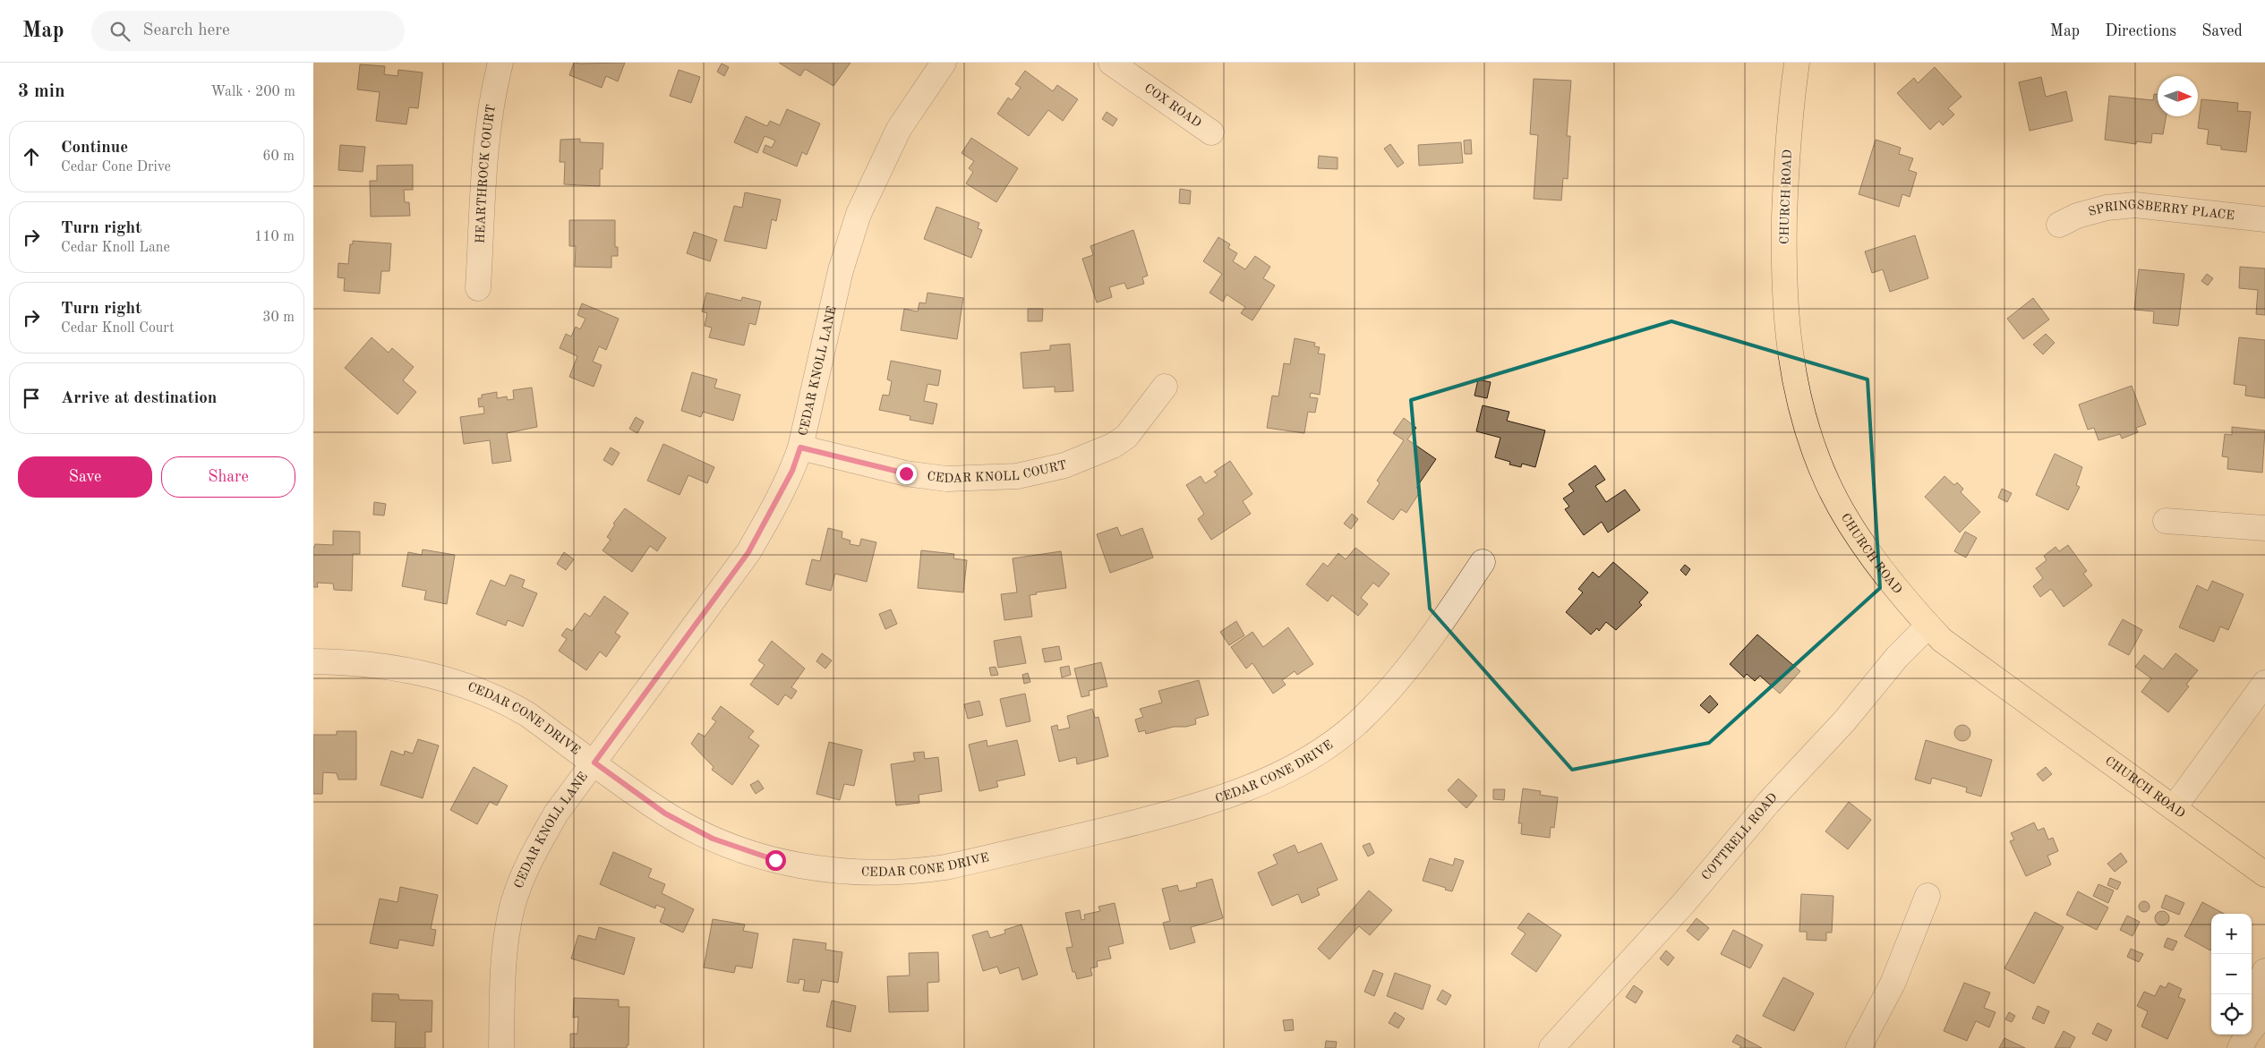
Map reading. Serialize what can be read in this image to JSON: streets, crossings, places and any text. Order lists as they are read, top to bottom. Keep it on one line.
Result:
{"streets":{"main road":["CHURCH ROAD"],"street":["COX ROAD","HEARTHROCK COURT","SPRINGSBERRY PLACE","CEDAR KNOLL LANE","CEDAR KNOLL COURT","CEDAR CONE DRIVE","COTTRELL ROAD"]},"crossings":[["CHURCH ROAD","COTTRELL ROAD"],["CEDAR KNOLL LANE","CEDAR KNOLL COURT"],["CEDAR KNOLL LANE","CEDAR CONE DRIVE"]],"north":"right","page":{"header":"Map","search":"Search here","nav":["Map","Directions","Saved"],"heading":["3 min","Walk · 200 m"],"list":[["Continue","Cedar Cone Drive","60 m"],["Turn right","Cedar Knoll Lane","110 m"],["Turn right","Cedar Knoll Court","30 m"],"Arrive at destination"],"buttons":["Save","Share"],"map_buttons":["+","−"]}}
